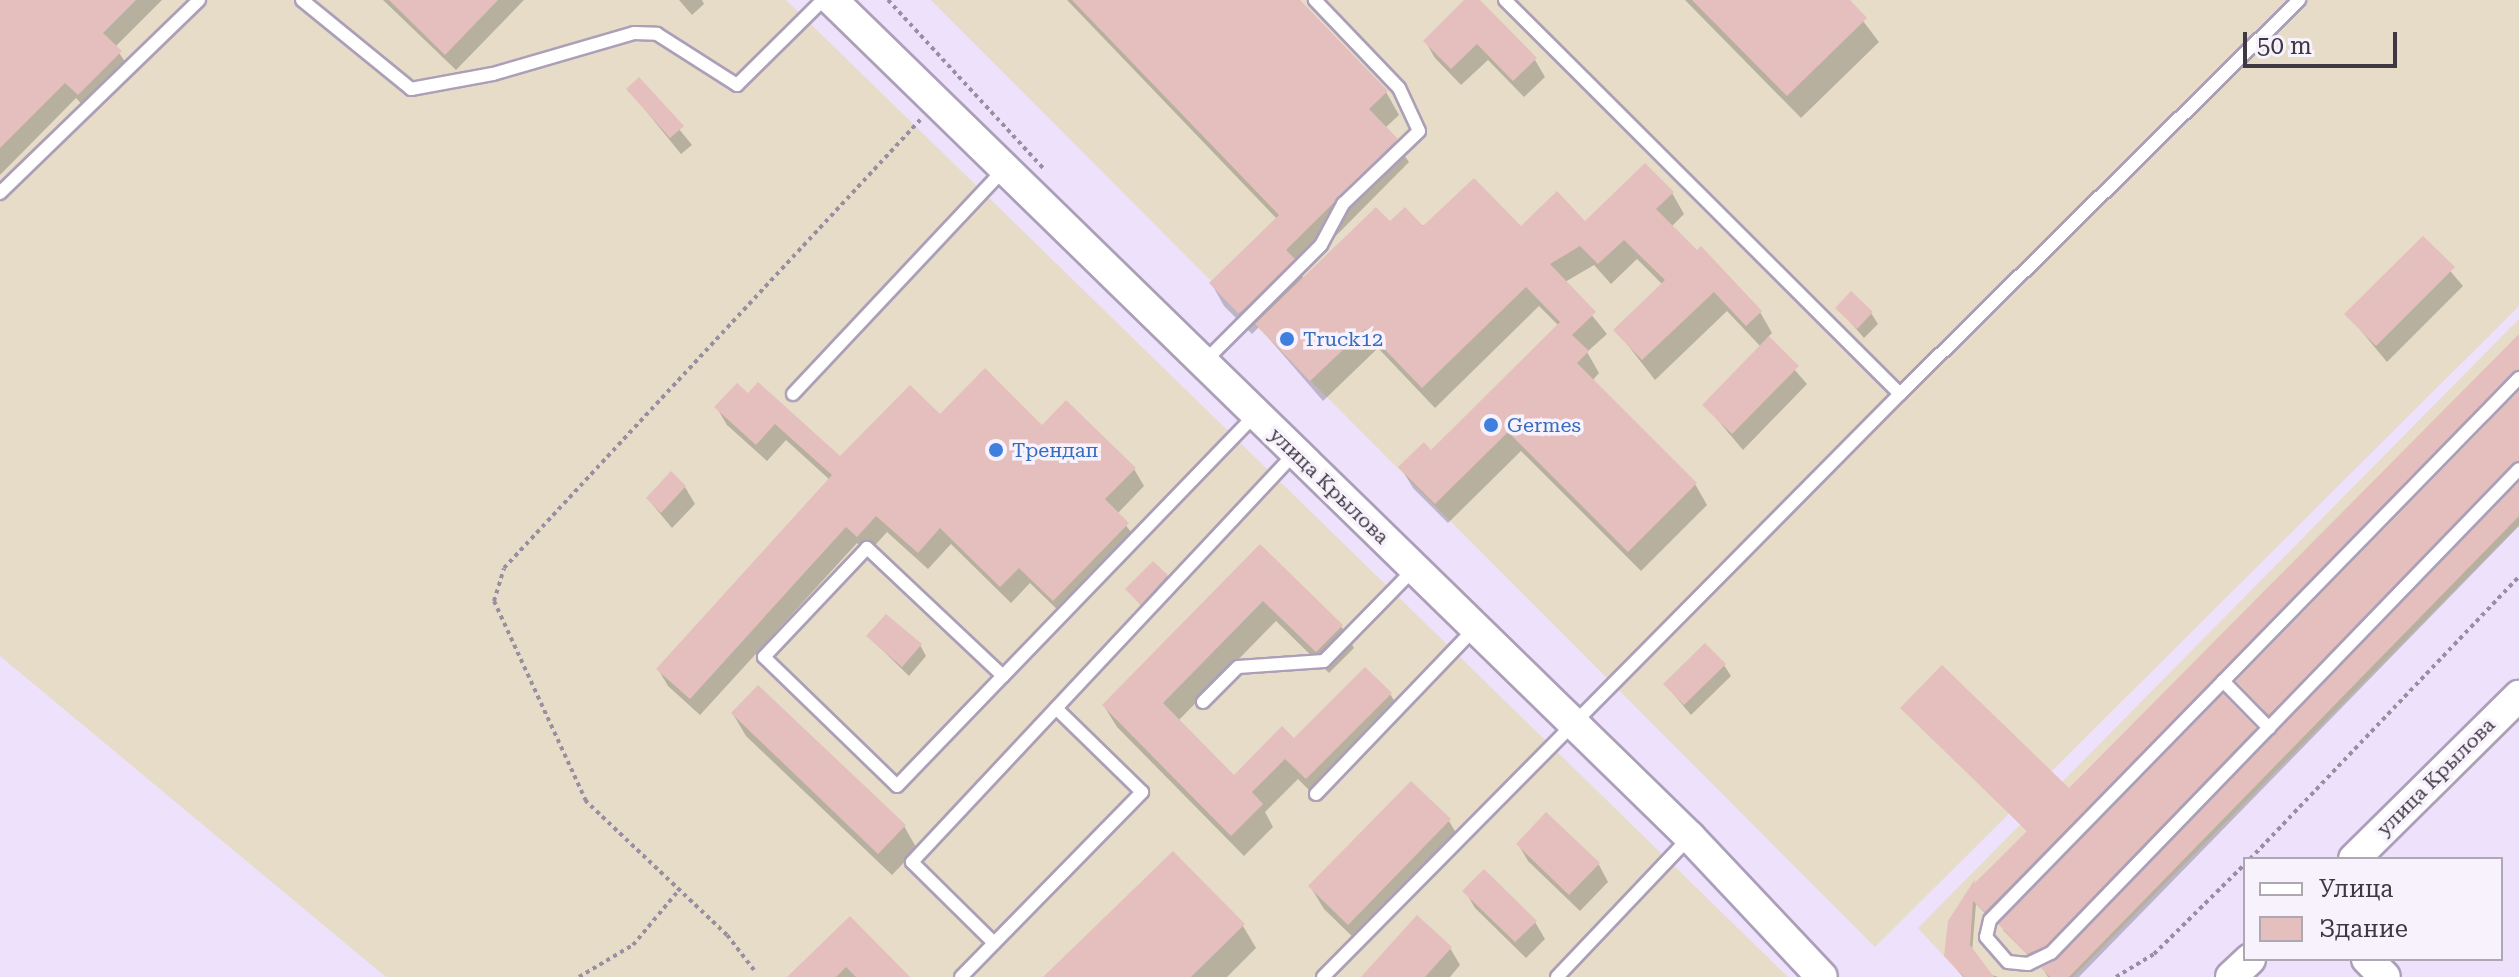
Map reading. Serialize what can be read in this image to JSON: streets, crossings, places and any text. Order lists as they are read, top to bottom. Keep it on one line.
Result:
{"streets":{"street":["улица Крылова"]},"places":["Truck12","Germes","Трендап"],"legend":["Улица","Здание"],"scale_bar":"50 m"}
